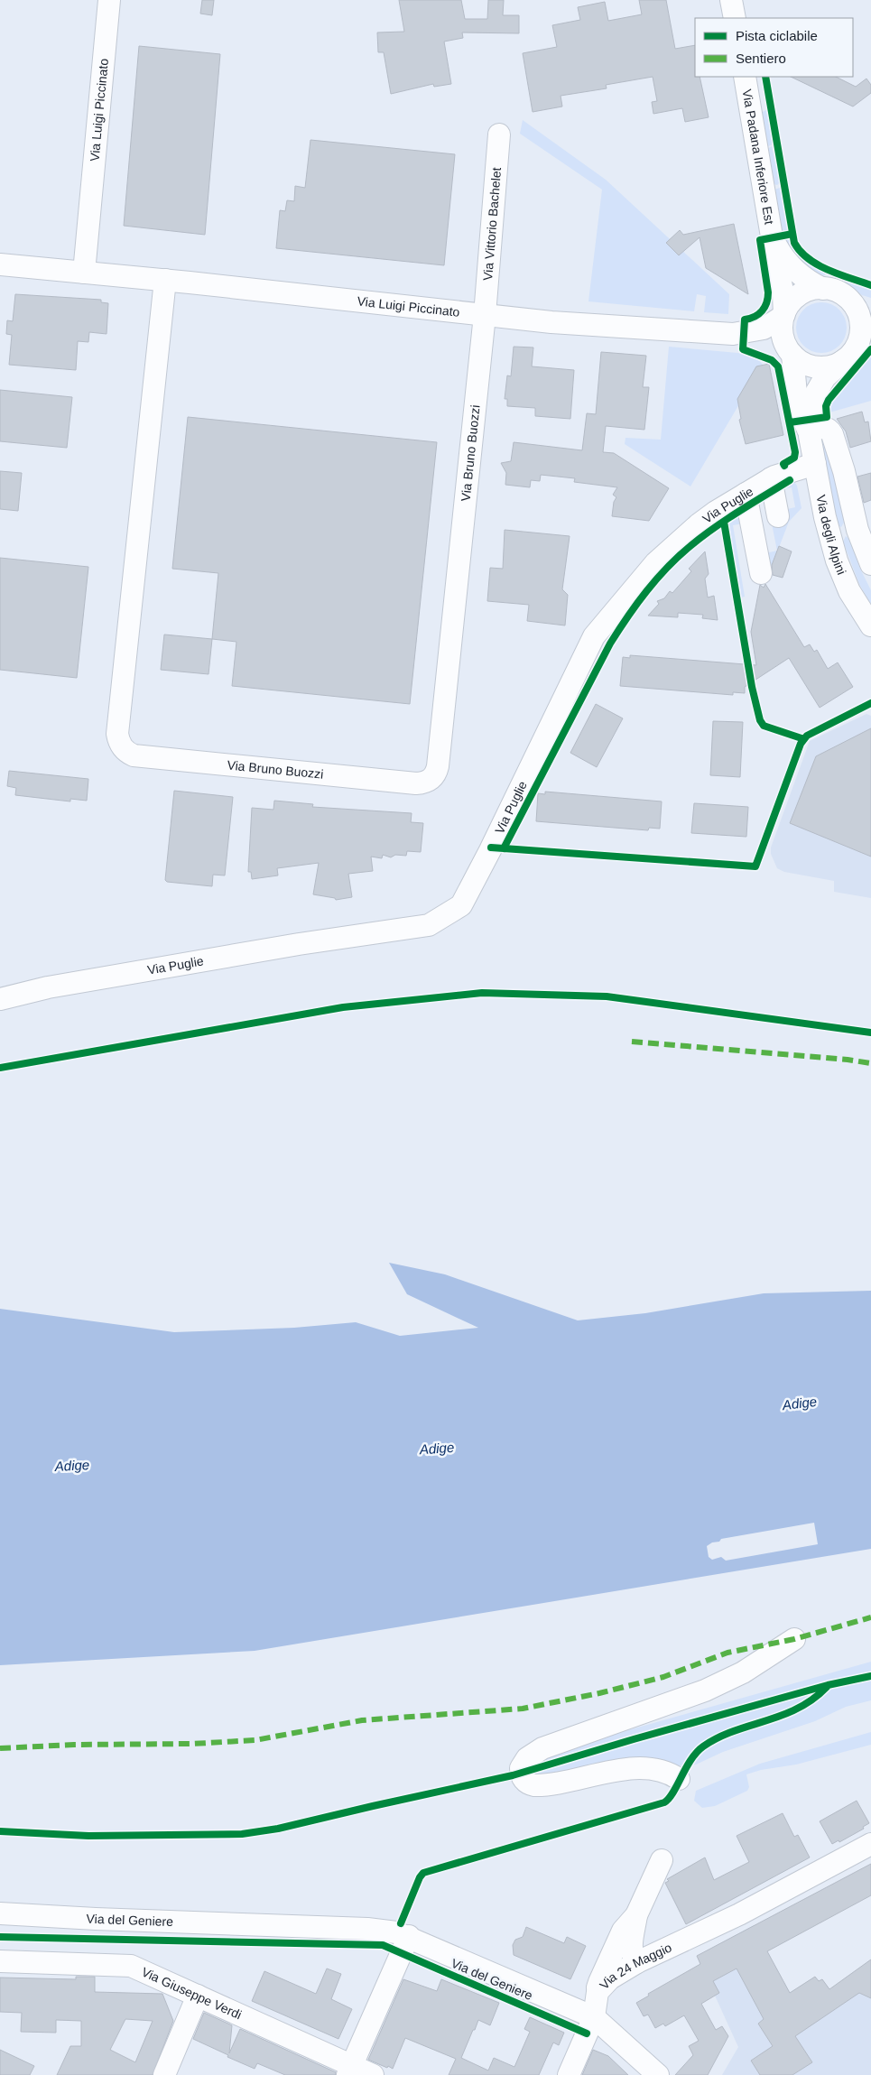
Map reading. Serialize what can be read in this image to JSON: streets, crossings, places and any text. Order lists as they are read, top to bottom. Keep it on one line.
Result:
{"streets":{"street":["Via Luigi Piccinato","Via Padana Inferiore Est","Via Vittorio Bachelet","Via Bruno Buozzi","Via Puglie","Via degli Alpini","Via del Geniere","Via 24 Maggio","Via Giuseppe Verdi"]},"crossings":[["Via Luigi Piccinato","Via Padana Inferiore Est"],["Via Luigi Piccinato","Via Vittorio Bachelet"],["Via Luigi Piccinato","Via Bruno Buozzi"],["Via Luigi Piccinato","Via degli Alpini"],["Via Padana Inferiore Est","Via degli Alpini"],["Via Vittorio Bachelet","Via Bruno Buozzi"],["Via Puglie","Via degli Alpini"],["Via del Geniere","Via 24 Maggio"]],"water":["Adige"],"legend":["Pista ciclabile","Sentiero"]}
